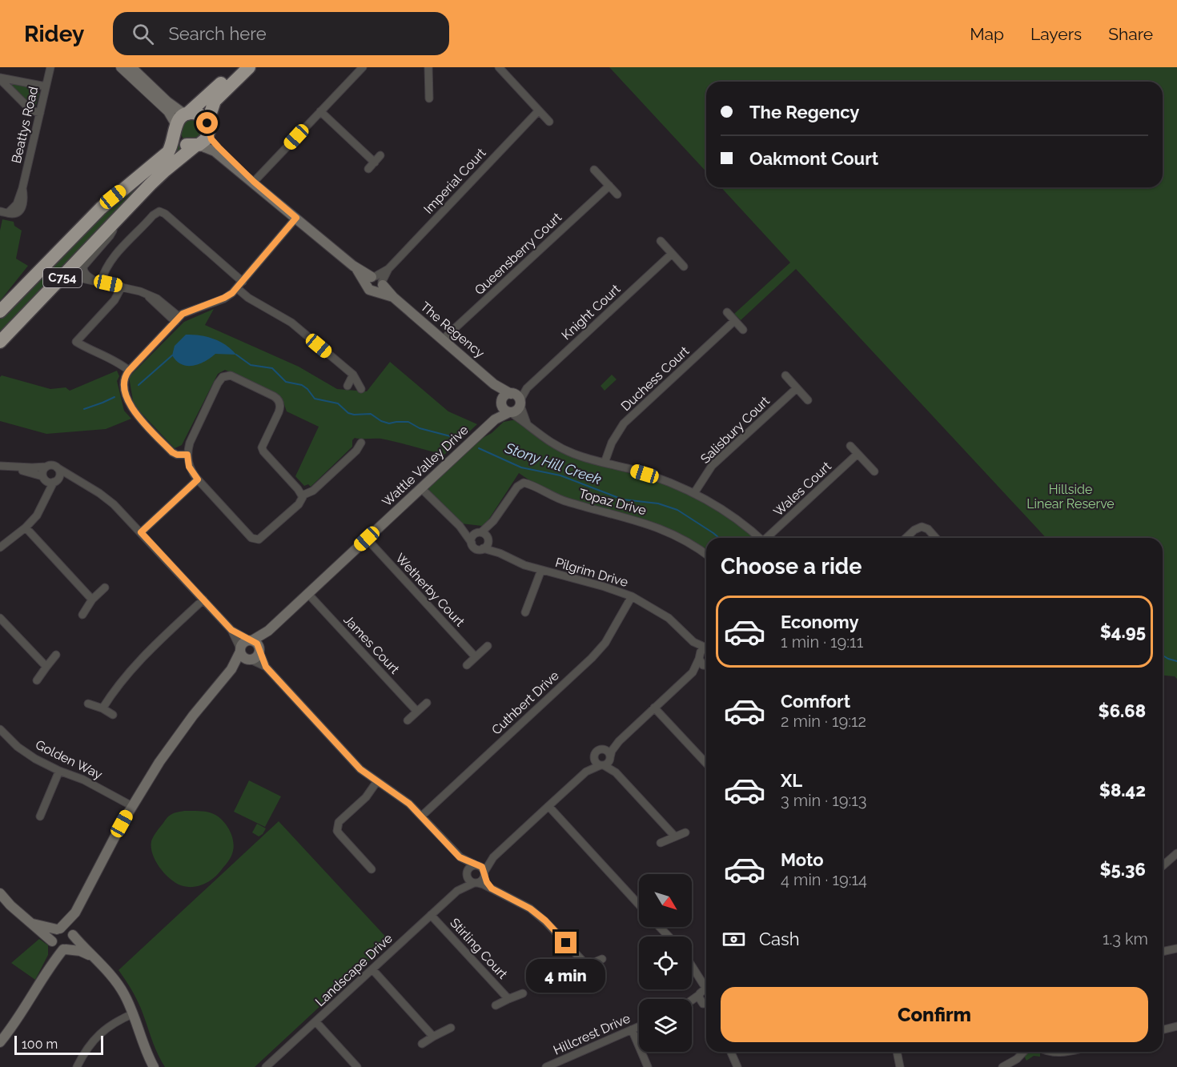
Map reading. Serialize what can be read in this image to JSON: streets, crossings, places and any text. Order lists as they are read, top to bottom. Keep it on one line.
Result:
{"streets":{"highway":["C754"],"street":["Beattys Road","Imperial Court","Queensberry Court","Knight Court","The Regency","Duchess Court","Salisbury Court","Wattle Valley Drive","Wales Court","Topaz Drive","Pilgrim Drive","Wetherby Court","James Court","Cuthbert Drive","Golden Way","Stirling Court","Landscape Drive","Hillcrest Drive"]},"crossings":[["Imperial Court","The Regency"],["Queensberry Court","The Regency"],["C754","The Regency"],["Knight Court","The Regency"],["Knight Court","Wattle Valley Drive"],["The Regency","Wattle Valley Drive"],["Wattle Valley Drive","Pilgrim Drive"],["Wattle Valley Drive","Wetherby Court"],["Wattle Valley Drive","James Court"],["Topaz Drive","Pilgrim Drive"],["Pilgrim Drive","Cuthbert Drive"],["Stirling Court","Landscape Drive"]],"water":["Stony Hill Creek"],"parks":["Hillside Linear Reserve"],"scale_bar":"100 m","north":"bottom right","page":{"header":"Ridey","search":"Search here","nav":["Map","Layers","Share"],"banner":["The Regency","Oakmont Court"],"heading":"Choose a ride","list":[{"name":"Economy","note":"1 min · 19:11","value":"$4.95"},{"name":"Comfort","note":"2 min · 19:12","value":"$6.68"},{"name":"XL","note":"3 min · 19:13","value":"$8.42"},{"name":"Moto","note":"4 min · 19:14","value":"$5.36"}],"pay":["Cash","1.3 km"],"bubble":"4 min","buttons":"Confirm","scale":"100 m"}}
